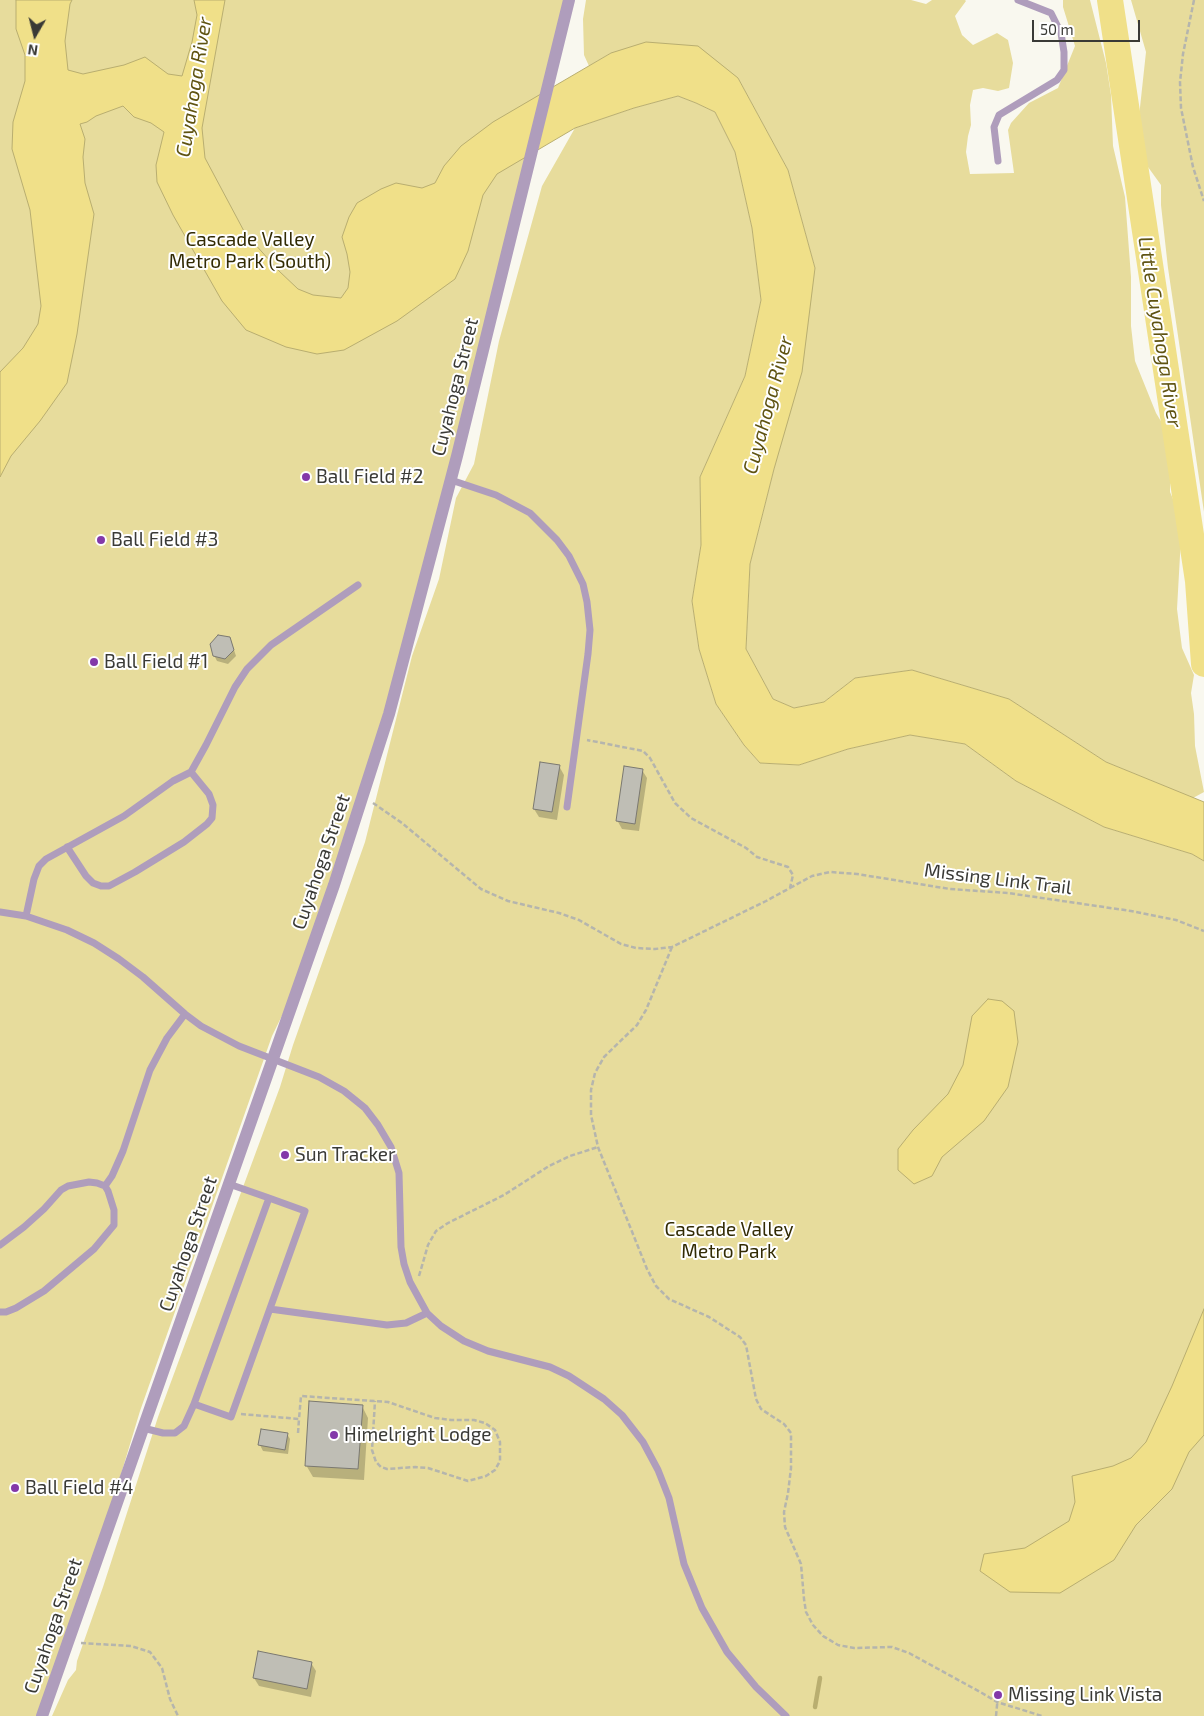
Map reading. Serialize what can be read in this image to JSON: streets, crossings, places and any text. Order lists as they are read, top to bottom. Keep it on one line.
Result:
{"streets":{"street":["Cuyahoga Street"],"path":["Missing Link Trail"]},"water":["Cuyahoga River","Little Cuyahoga River"],"parks":["Cascade Valley Metro Park (South)","Cascade Valley Metro Park"],"places":["Ball Field #2","Ball Field #3","Ball Field #1","Sun Tracker","Himelright Lodge","Ball Field #4","Missing Link Vista"],"scale_bar":"50 m","north":"bottom"}
